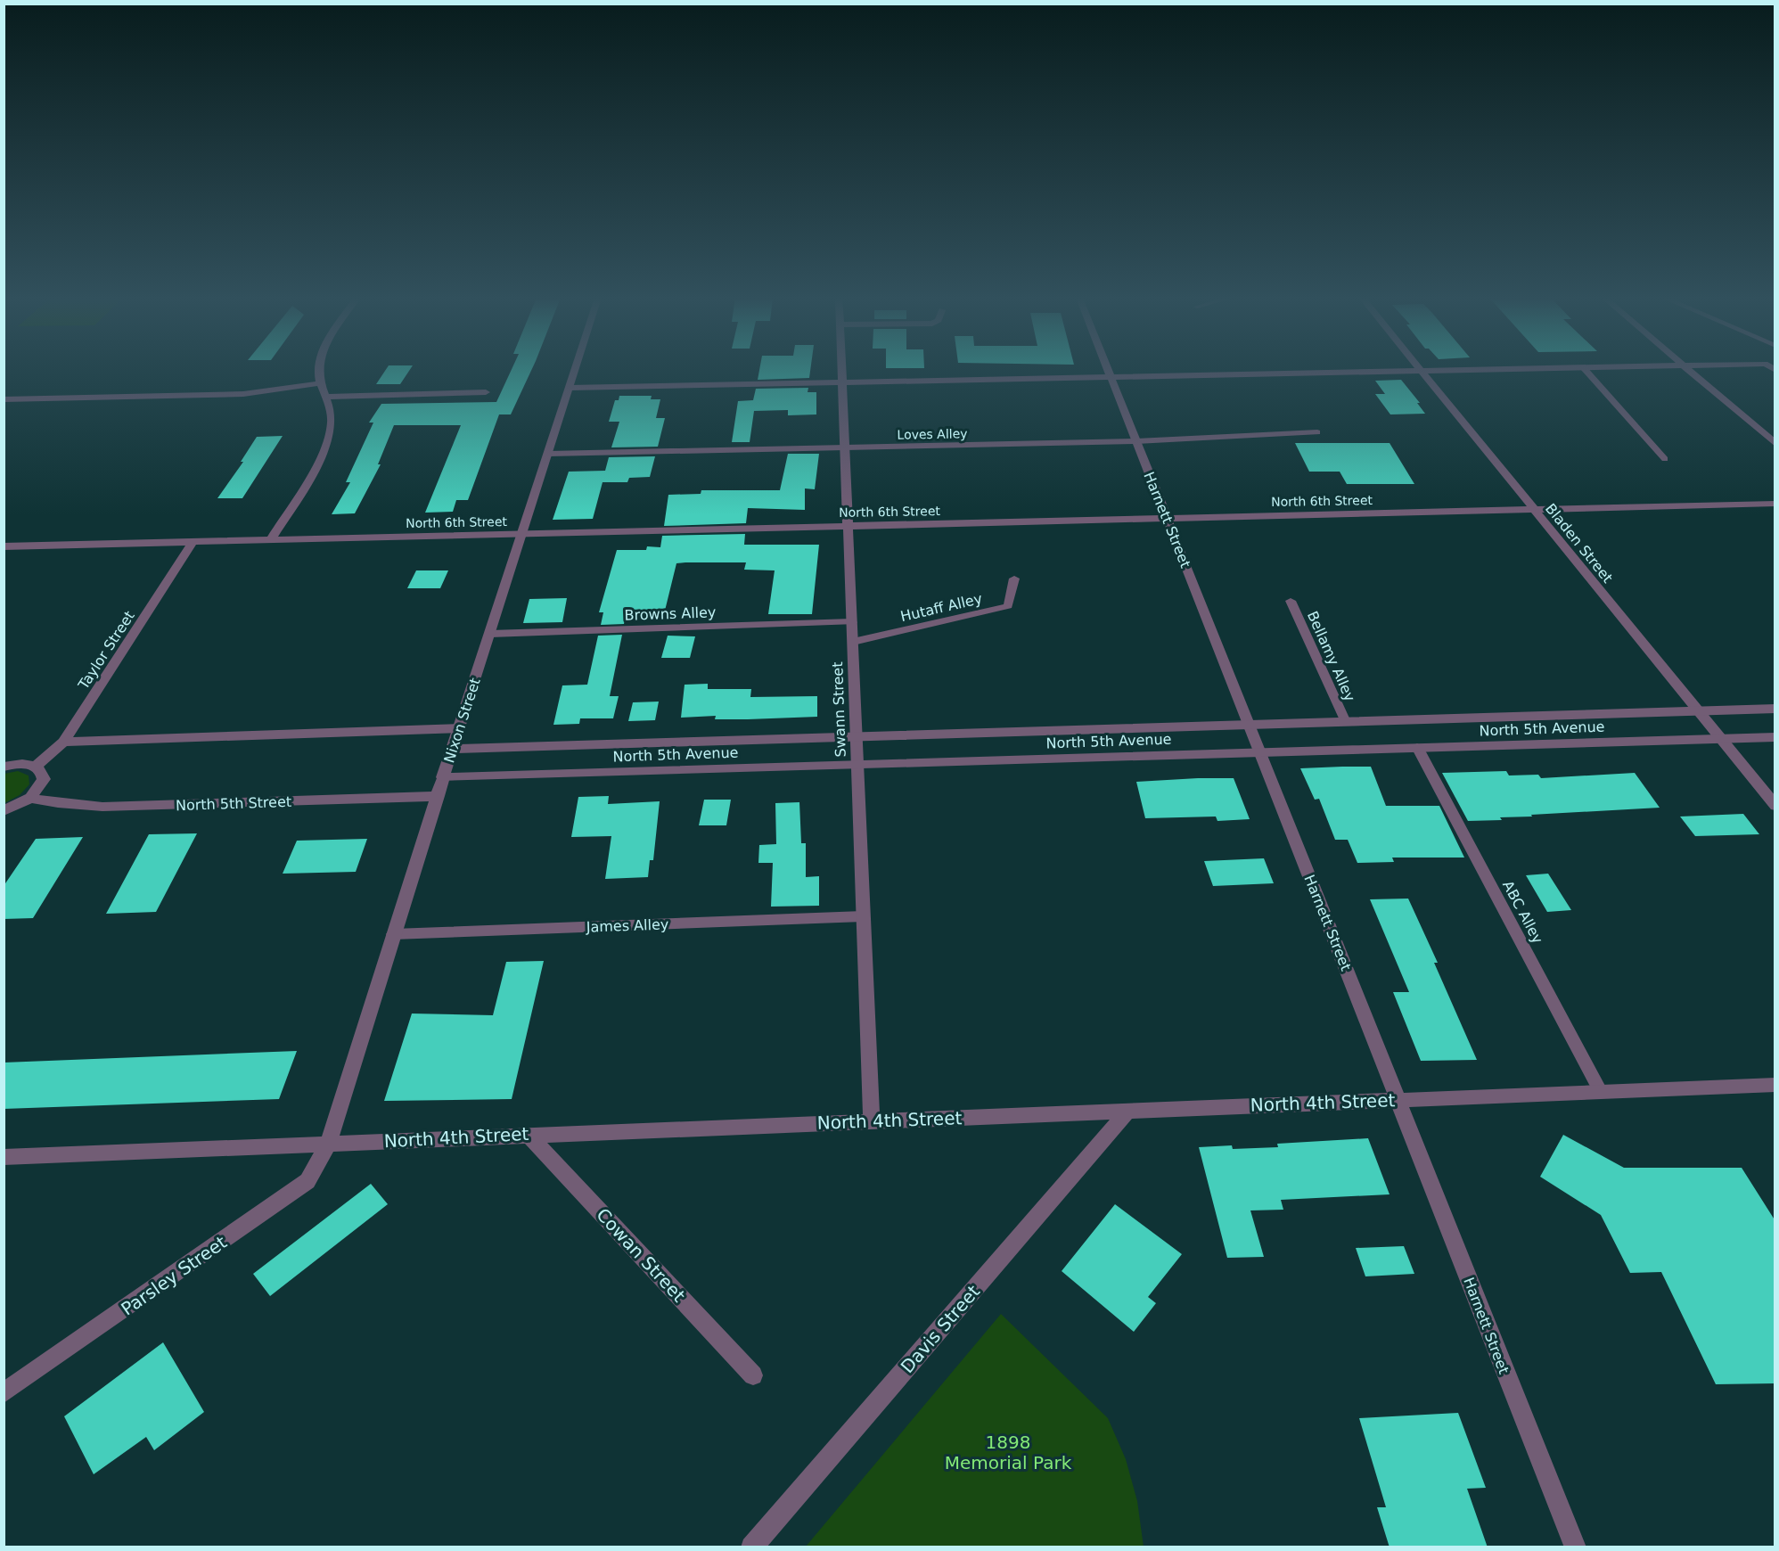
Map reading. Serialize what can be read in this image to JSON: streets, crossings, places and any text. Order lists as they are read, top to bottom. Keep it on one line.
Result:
{"streets":{"street":["North 6th Street","Harnett Street","Bladen Street","Taylor Street","Swann Street","Nixon Street","North 5th Avenue","North 5th Street","North 4th Street","Cowan Street","Parsley Street","Davis Street"],"lane":["Loves Alley","Hutaff Alley","Browns Alley","Bellamy Alley","ABC Alley","James Alley"]},"crossings":[["Loves Alley","Harnett Street"],["Loves Alley","Swann Street"],["Loves Alley","Nixon Street"],["North 6th Street","Harnett Street"],["North 6th Street","Bladen Street"],["North 6th Street","Taylor Street"],["North 6th Street","Swann Street"],["North 6th Street","Nixon Street"],["Harnett Street","North 5th Avenue"],["Harnett Street","North 4th Street"],["Bladen Street","North 5th Avenue"],["Hutaff Alley","Swann Street"],["Browns Alley","Swann Street"],["Browns Alley","Nixon Street"],["Bellamy Alley","North 5th Avenue"],["Swann Street","North 5th Avenue"],["Swann Street","James Alley"],["Swann Street","North 4th Street"],["Nixon Street","North 5th Avenue"],["Nixon Street","North 5th Street"],["Nixon Street","James Alley"],["Nixon Street","North 4th Street"],["Nixon Street","Parsley Street"],["North 5th Avenue","ABC Alley"],["ABC Alley","North 4th Street"],["North 4th Street","Cowan Street"],["North 4th Street","Parsley Street"],["North 4th Street","Davis Street"]],"parks":["1898 Memorial Park"]}
